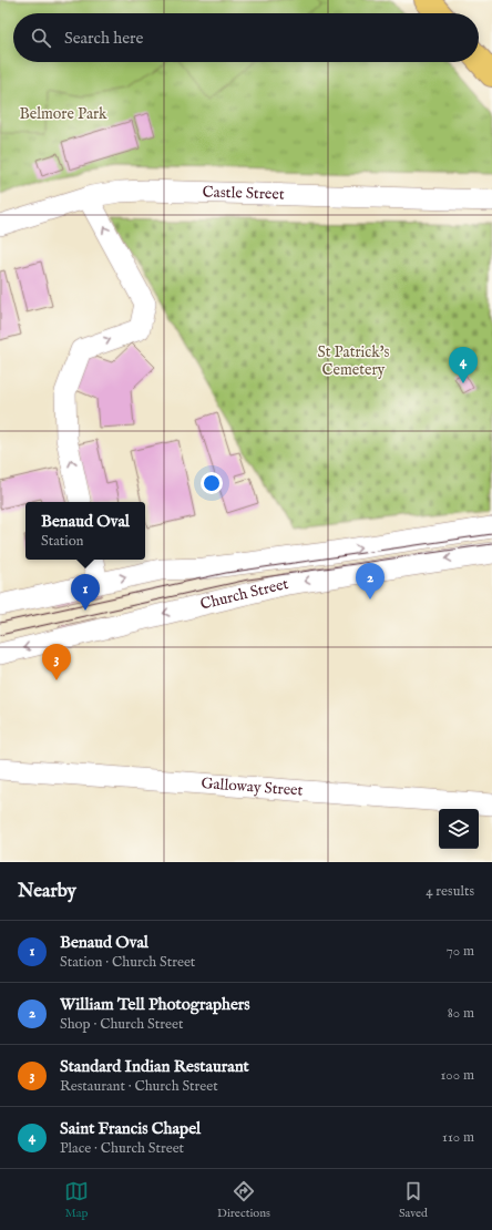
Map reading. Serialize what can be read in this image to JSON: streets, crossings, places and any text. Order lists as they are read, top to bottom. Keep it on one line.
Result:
{"streets":{"street":["Castle Street","Church Street","Galloway Street"]},"parks":["Belmore Park","St Patrick's Cemetery"],"page":{"search":"Search here","pins":["4","2","1","3"],"popup":["Benaud Oval","Station"],"heading":["Nearby","4 results"],"list":[{"mark":"1","name":"Benaud Oval","note":"Station · Church Street","value":"70 m"},{"mark":"2","name":"William Tell Photographers","note":"Shop · Church Street","value":"80 m"},{"mark":"3","name":"Standard Indian Restaurant","note":"Restaurant · Church Street","value":"100 m"},{"mark":"4","name":"Saint Francis Chapel","note":"Place · Church Street","value":"110 m"}],"nav":["Map","Directions","Saved"]}}
